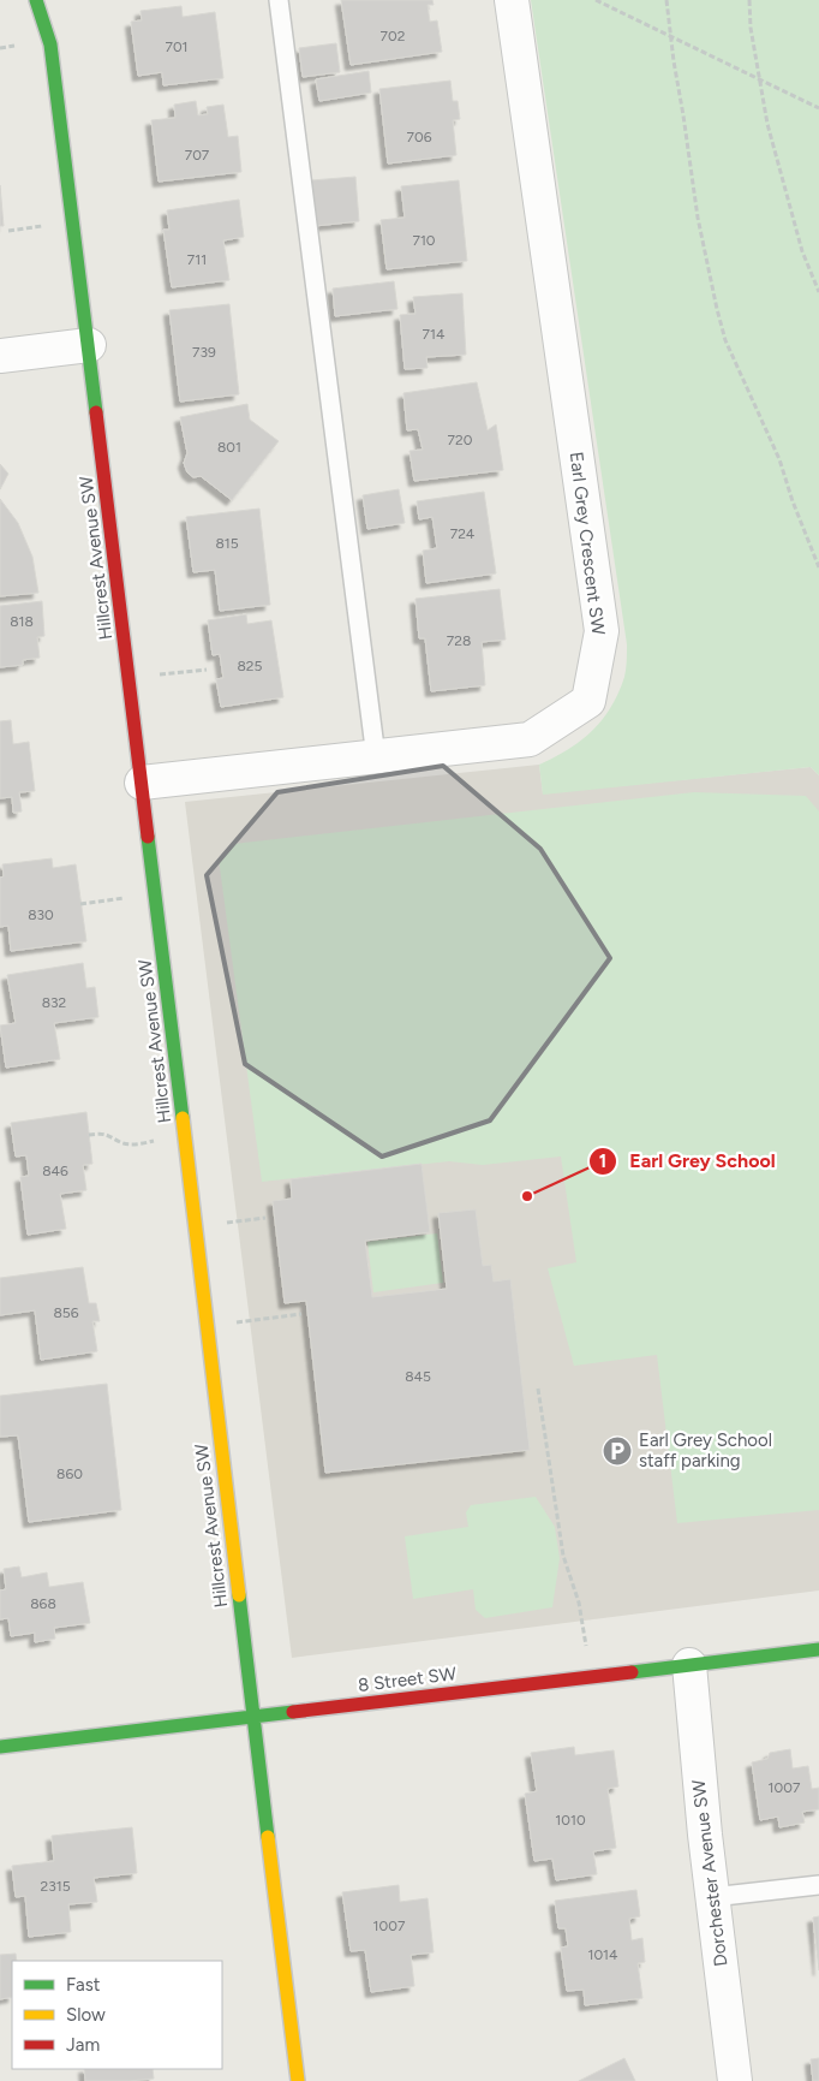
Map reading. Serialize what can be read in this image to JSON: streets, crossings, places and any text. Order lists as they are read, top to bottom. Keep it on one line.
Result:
{"streets":{"street":["Earl Grey Crescent SW","Hillcrest Avenue SW","8 Street SW","Dorchester Avenue SW"]},"crossings":[["Earl Grey Crescent SW","Hillcrest Avenue SW"],["Hillcrest Avenue SW","8 Street SW"],["8 Street SW","Dorchester Avenue SW"]],"places":{"other":["Earl Grey School"],"parking":["Earl Grey School staff parking"]},"house_numbers":["702","701","706","707","710","711","714","739","720","801","724","815","818","728","825","830","832","846","856","845","860","868","1007","1010","2315","1007","1014"],"legend":["Fast","Slow","Jam"]}
